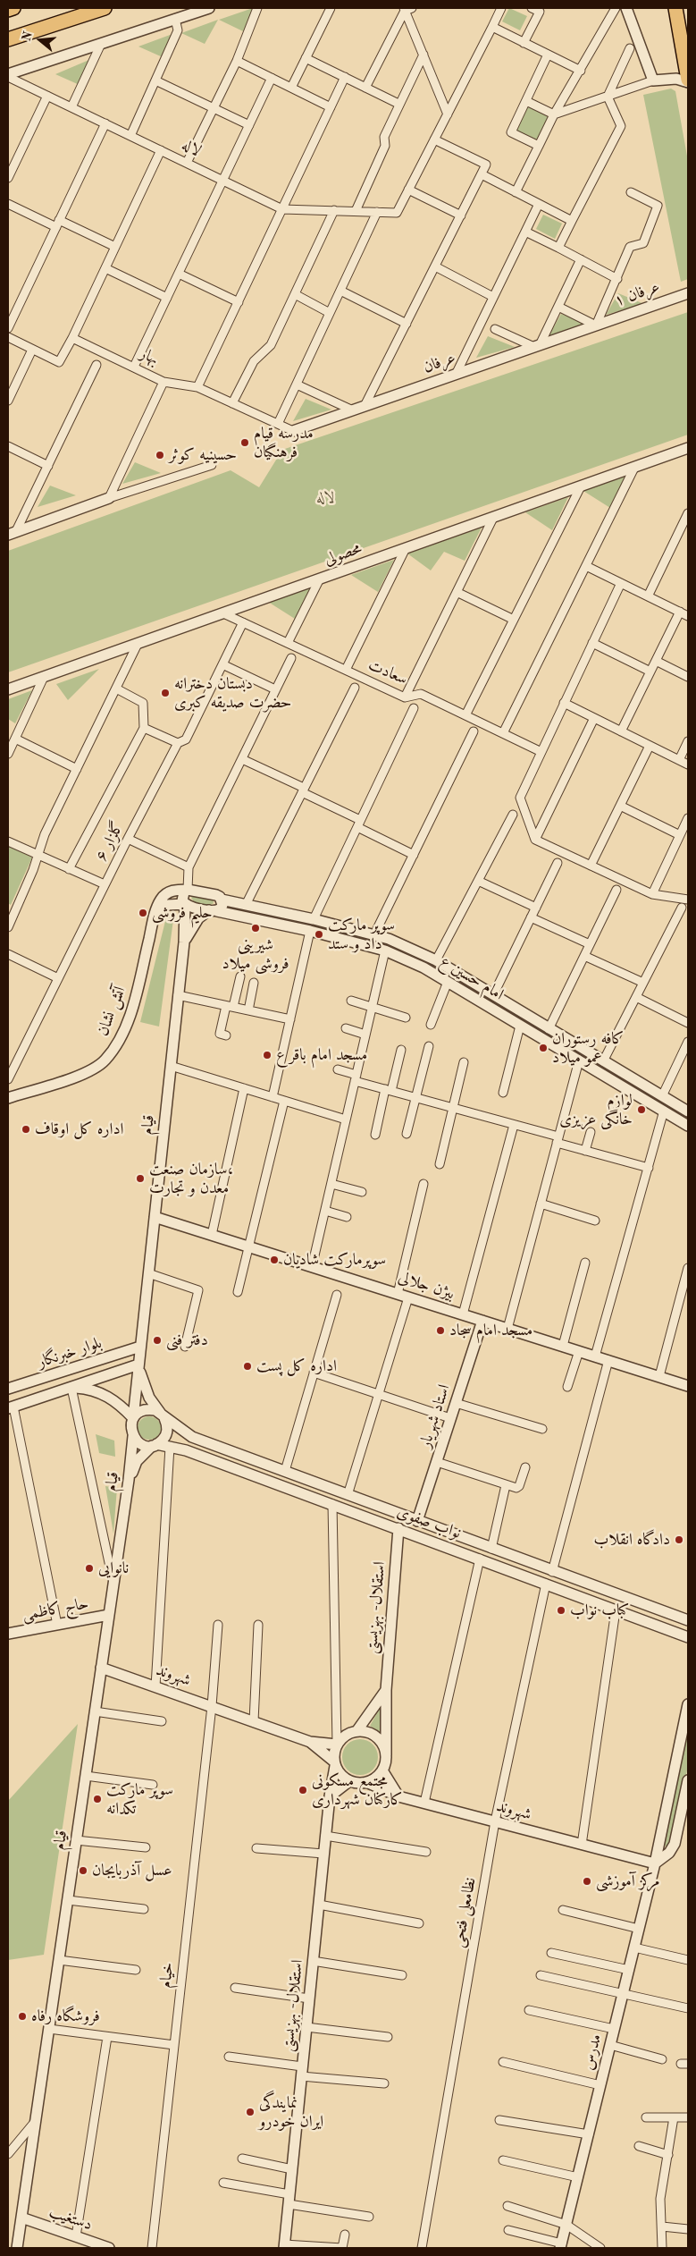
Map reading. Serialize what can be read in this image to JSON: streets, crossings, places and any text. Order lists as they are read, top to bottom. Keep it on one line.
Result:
{"streets":{"street":["لاله","عرفان ۱","بهار","عرفان","محصولی","سعادت","گلزار ۶","امام حسین ع","آتش نشان","قیام","بیژن جلالی","بلوار خبرنگار","استاد شهریار","نواب صفوی","استقلال- بهزیستی","حاج کاظمی","شهروند","نظامعلی فتحی","خیام","مدرس","دستغیب"]},"crossings":[["عرفان ۱","عرفان"],["بهار","عرفان"],["محصولی","سعادت"],["سعادت","گلزار ۶"],["امام حسین ع","آتش نشان"],["امام حسین ع","قیام"],["آتش نشان","قیام"],["قیام","بیژن جلالی"],["قیام","بلوار خبرنگار"],["قیام","نواب صفوی"],["قیام","حاج کاظمی"],["قیام","شهروند"],["قیام","دستغیب"],["بیژن جلالی","استاد شهریار"],["استاد شهریار","نواب صفوی"],["نواب صفوی","استقلال- بهزیستی"],["نواب صفوی","نظامعلی فتحی"],["استقلال- بهزیستی","شهروند"],["شهروند","نظامعلی فتحی"],["شهروند","خیام"],["شهروند","مدرس"]],"parks":["لاله"],"places":["مدرسه قیام فرهنگیان","حسینیه کوثر","دبستان دخترانه حضرت صدیقه کبری","حلیم فروشی","شیرینی فروشی میلاد","سوپر مارکت داد و ستد","کافه رستوران عمو میلاد","مسجد امام باقر ع","لوازم خانگی عزیزی","اداره کل اوقاف","سازمان صنعت، معدن و تجارت","سوپرمارکت شادیان","مسجد امام سجاد","دفتر فنی","اداره کل پست","دادگاه انقلاب","نانوایی","کباب نواب","مجتمع مسکونی کارکنان شهرداری","سوپر مارکت تکدانه","عسل آذربایجان","مرکز آموزشی","فروشگاه رفاه","نمایندگی ایران خودرو"],"north":"left"}
